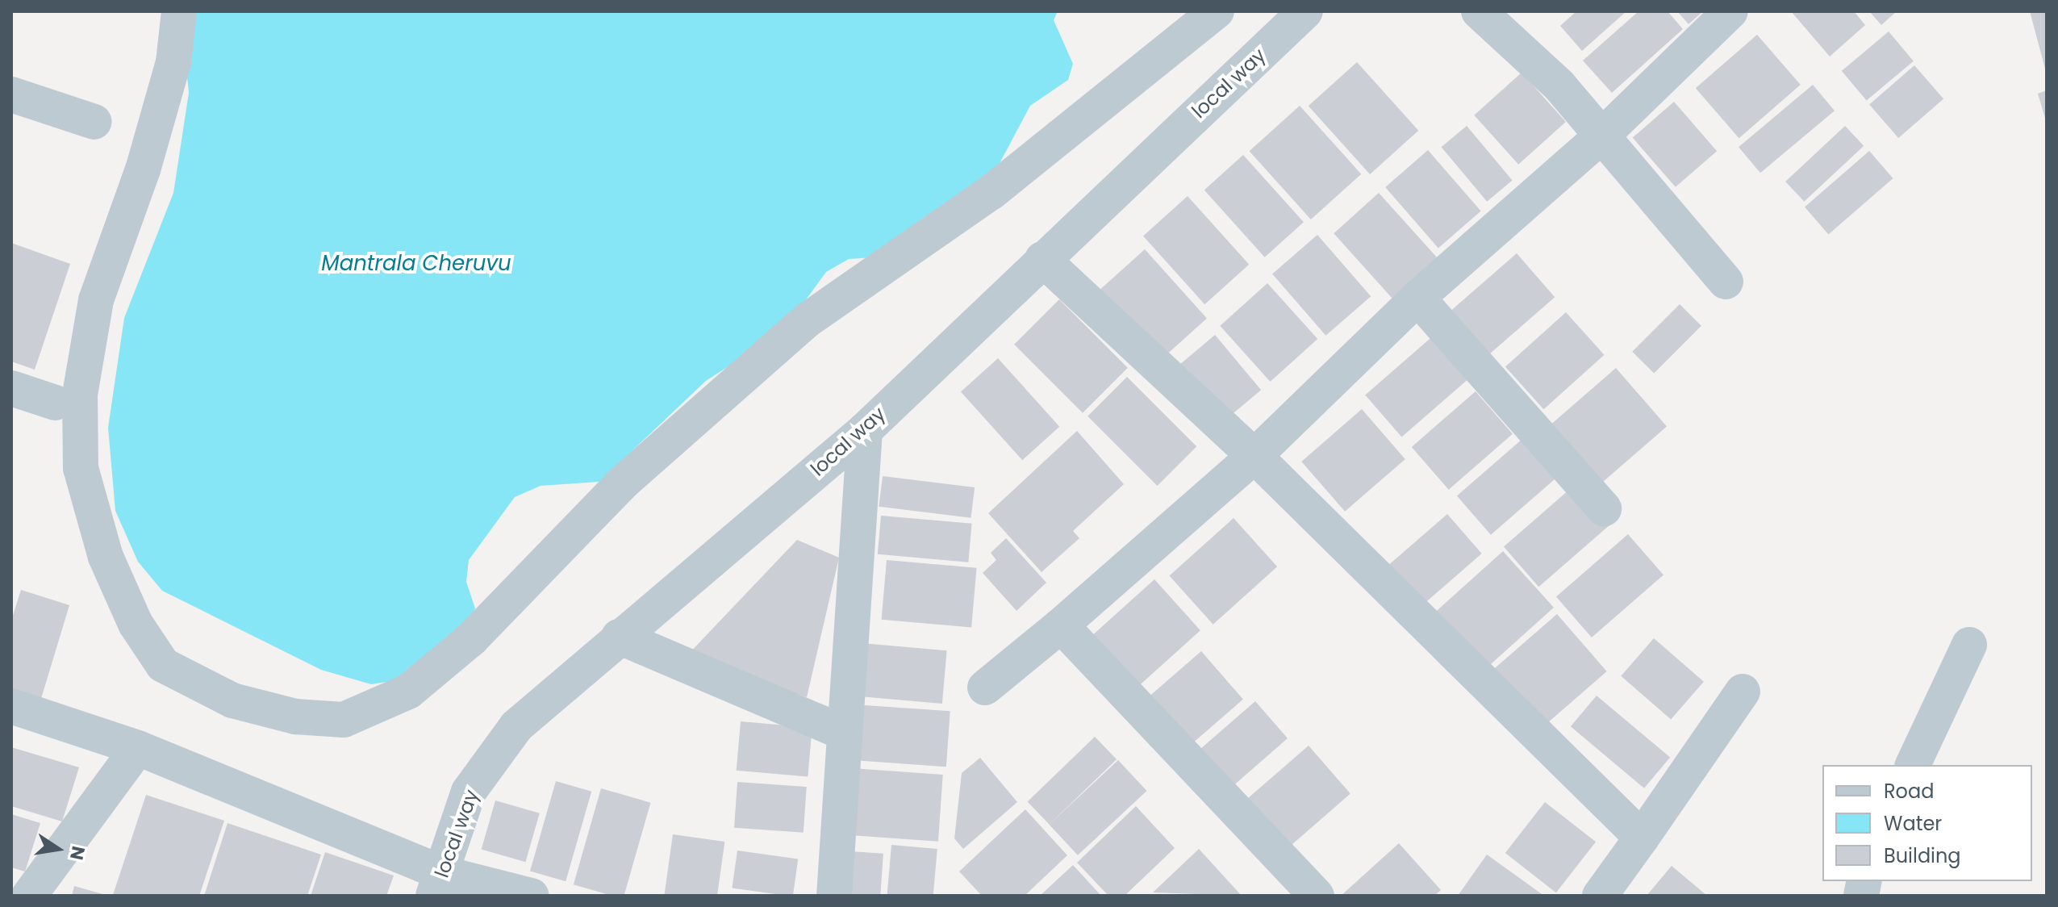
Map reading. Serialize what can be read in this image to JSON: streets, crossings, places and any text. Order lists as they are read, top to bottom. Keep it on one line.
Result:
{"streets":{"street":["local way"]},"water":["Mantrala Cheruvu"],"legend":["Road","Water","Building"],"north":"right"}
